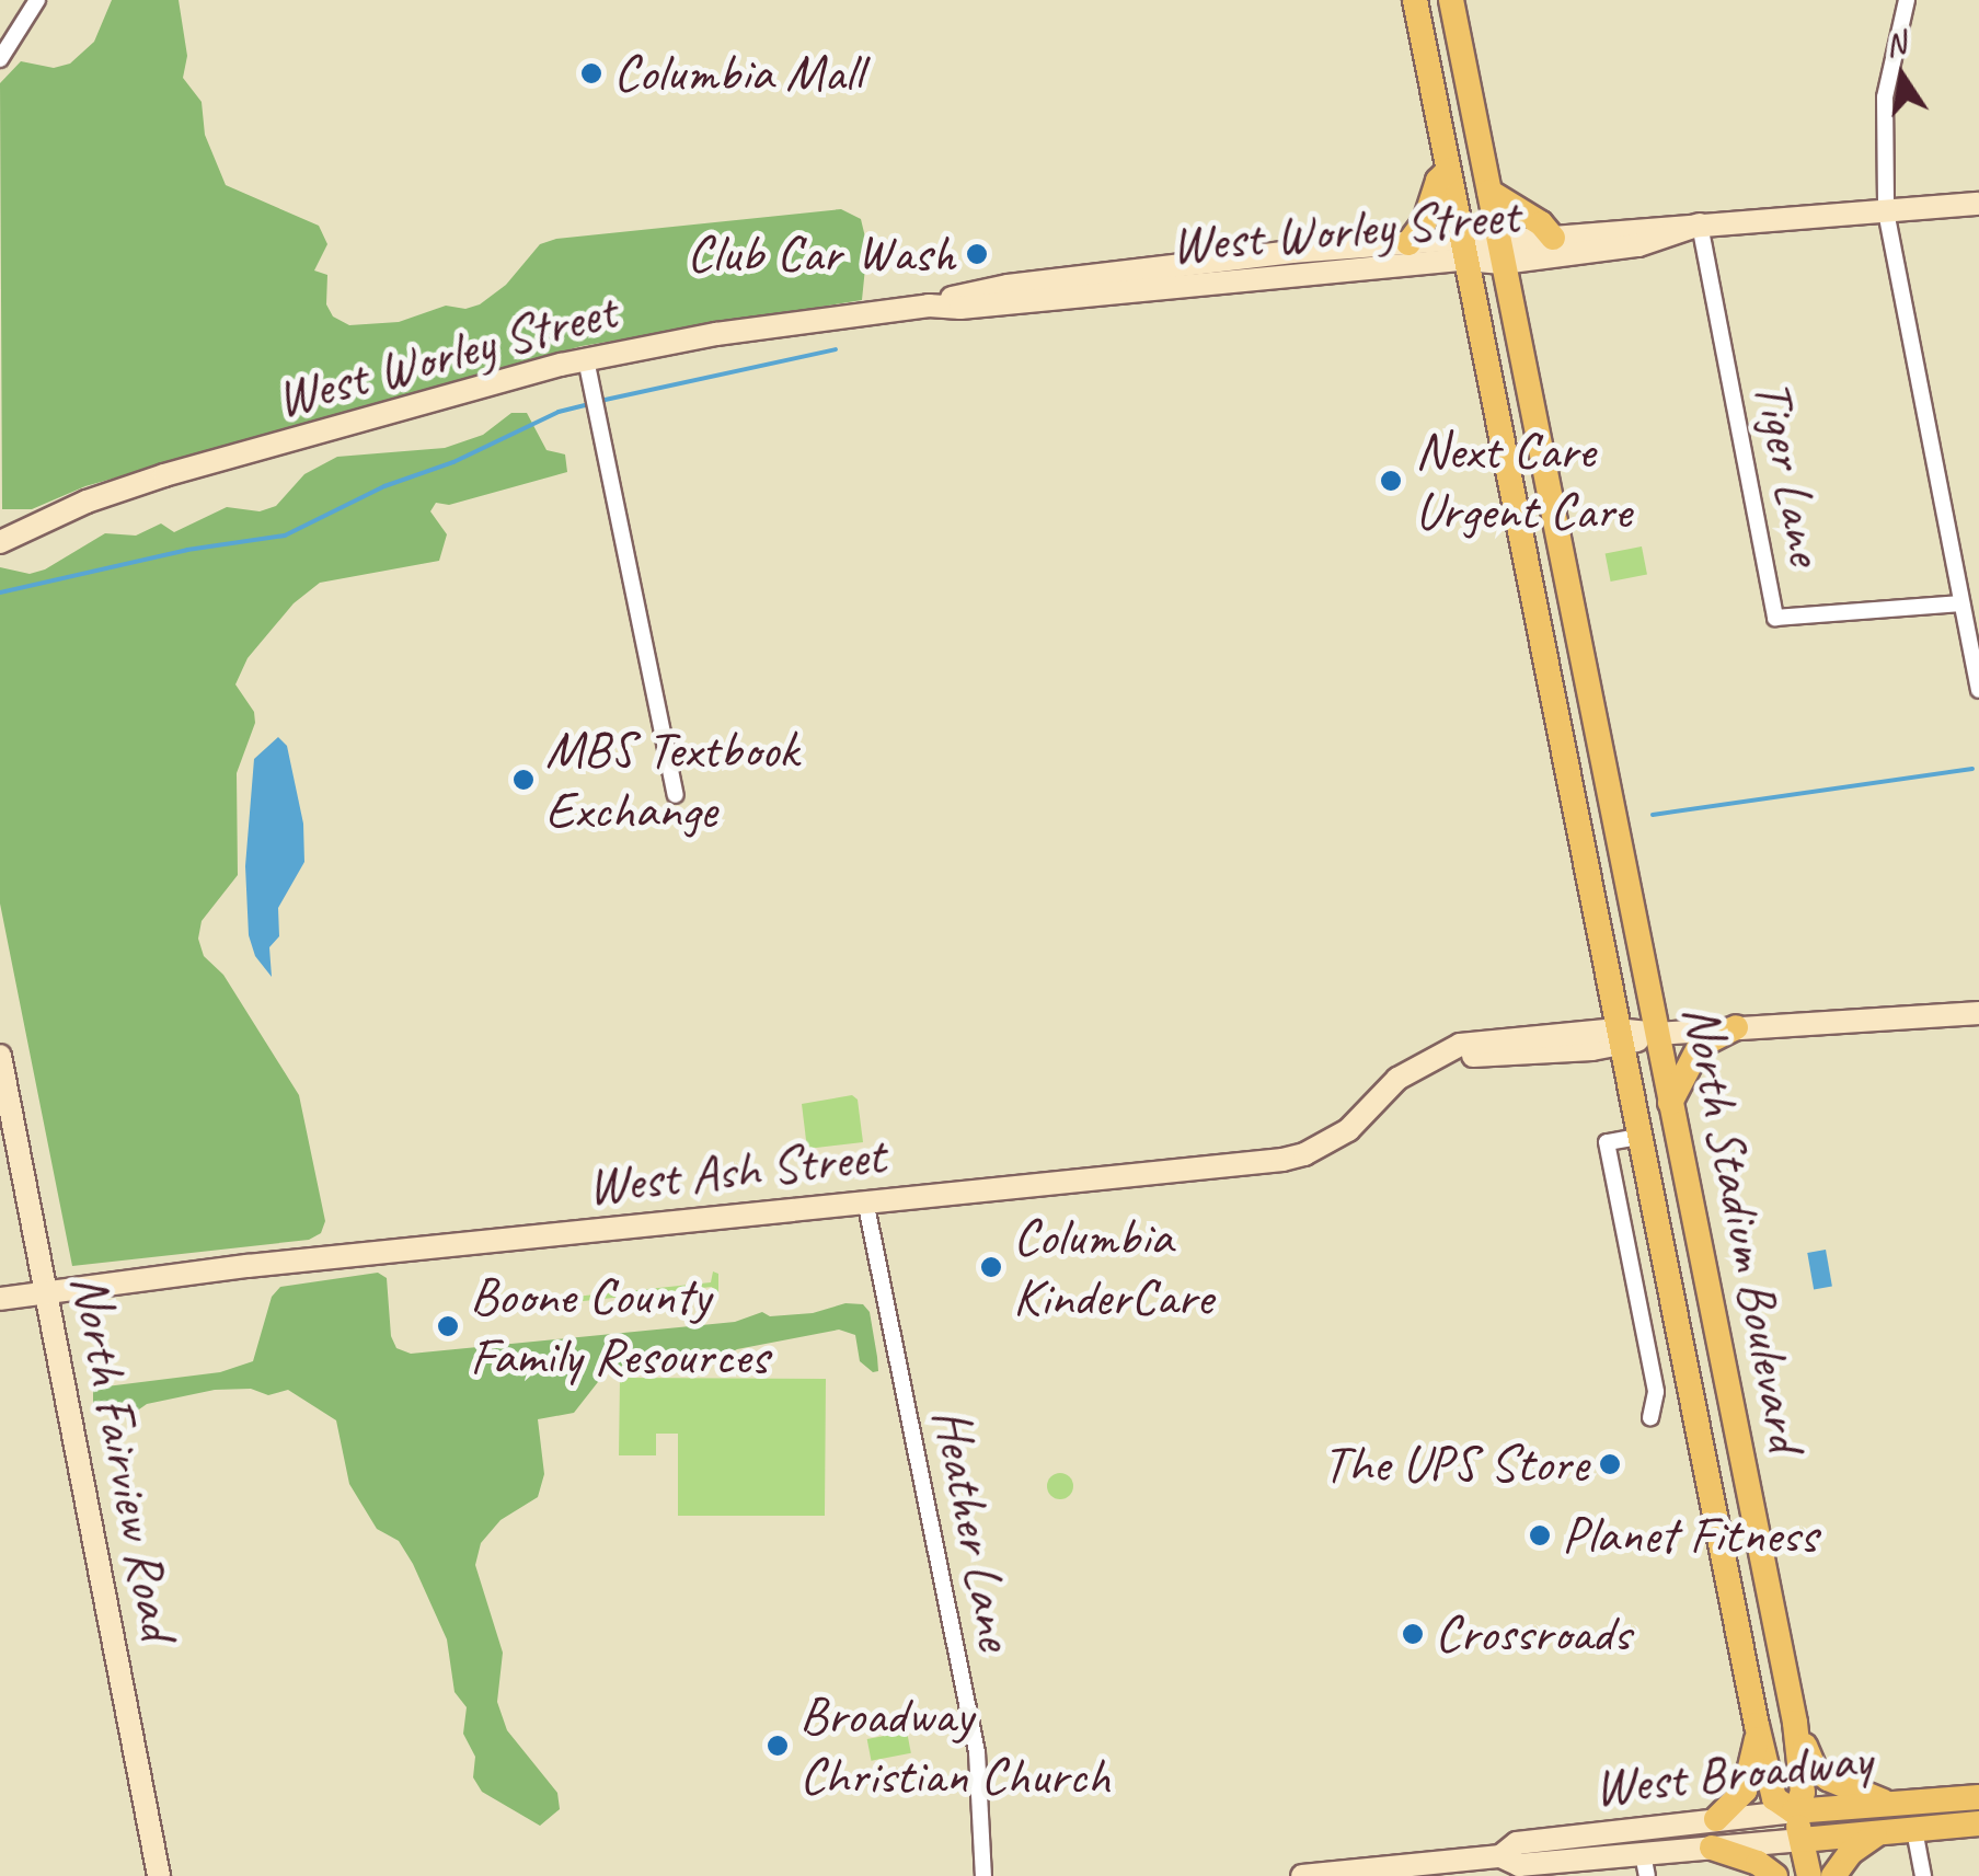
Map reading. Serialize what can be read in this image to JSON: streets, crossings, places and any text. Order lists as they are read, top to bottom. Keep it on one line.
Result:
{"streets":{"main road":["North Stadium Boulevard","West Broadway"],"street":["West Worley Street","Tiger Lane","West Ash Street","North Fairview Road","Heather Lane"]},"crossings":[["West Worley Street","Tiger Lane"],["West Worley Street","North Stadium Boulevard"],["West Ash Street","North Stadium Boulevard"],["West Ash Street","North Fairview Road"],["West Ash Street","Heather Lane"],["North Stadium Boulevard","West Broadway"]],"places":["Columbia Mall","Club Car Wash","Next Care Urgent Care","MBS Textbook Exchange","Columbia KinderCare","Boone County Family Resources","The UPS Store","Planet Fitness","Crossroads","Broadway Christian Church"],"north":"top"}
